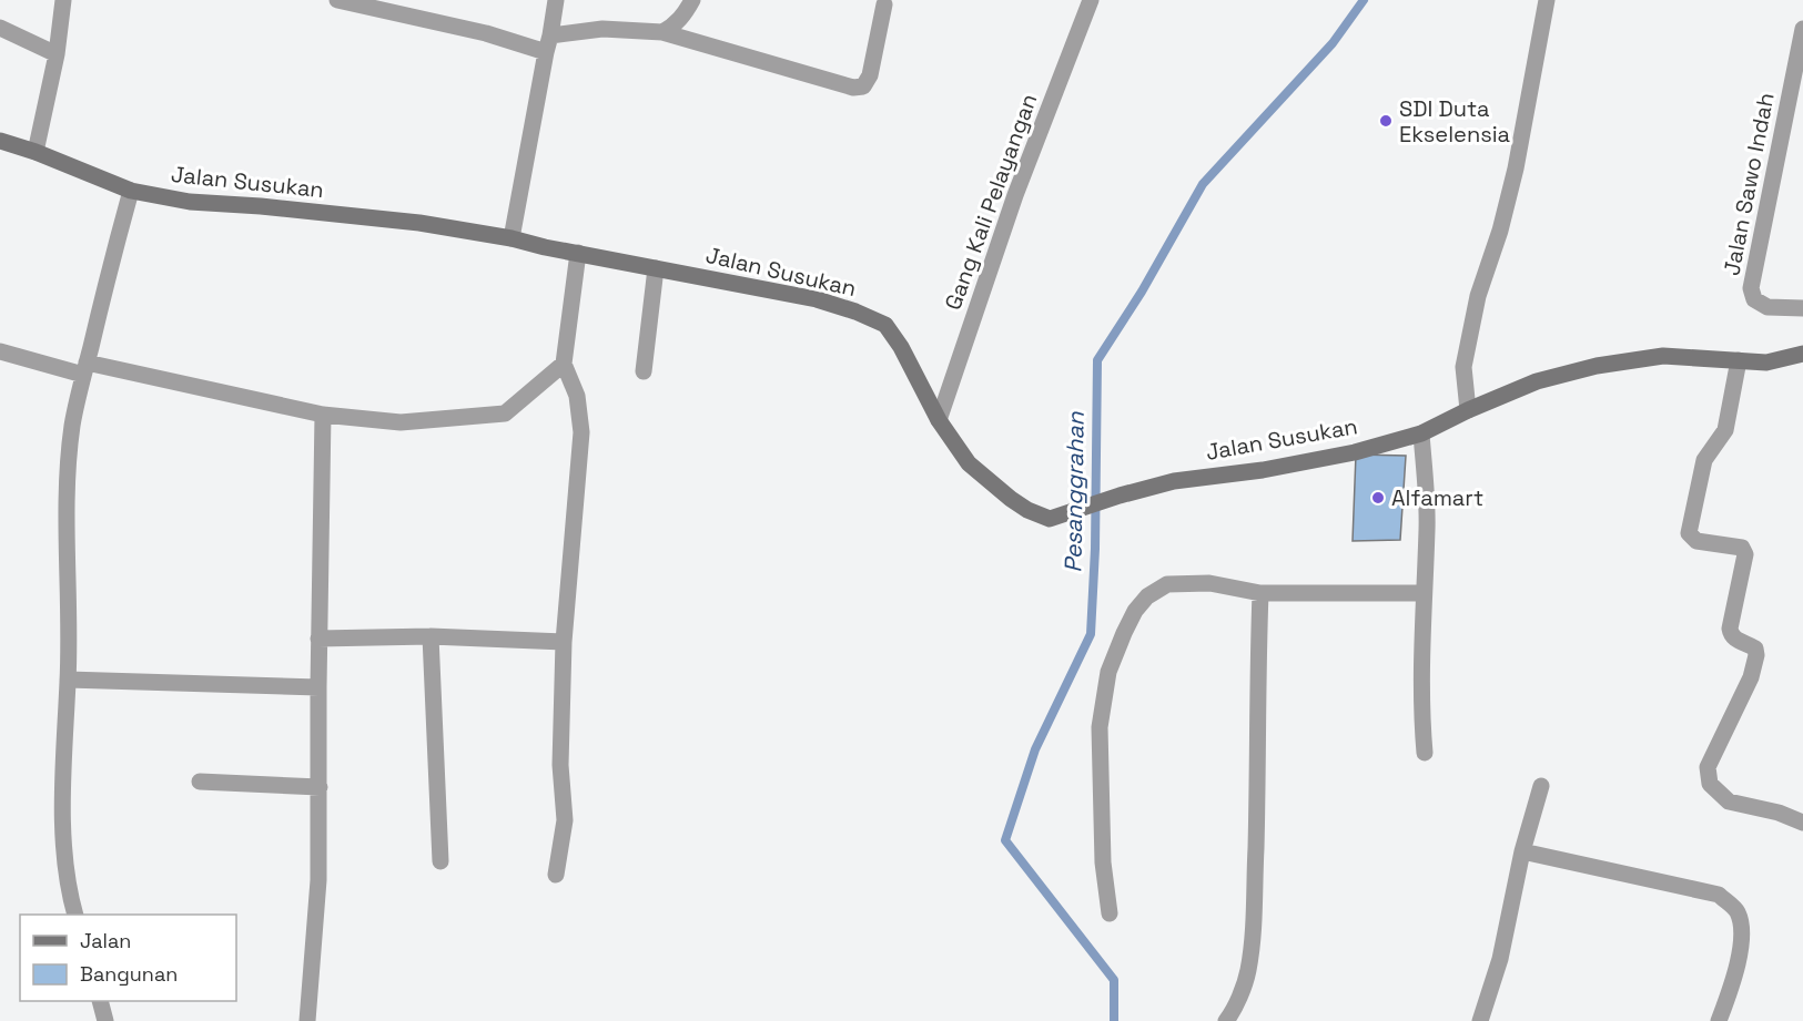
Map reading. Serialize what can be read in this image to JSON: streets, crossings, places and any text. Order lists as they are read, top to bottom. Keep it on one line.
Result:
{"streets":{"street":["Jalan Susukan","Jalan Sawo Indah","Gang Kali Pelayangan"]},"crossings":[["Jalan Susukan","Gang Kali Pelayangan"]],"water":["Pesanggrahan"],"places":["SDI Duta Ekselensia","Alfamart"],"legend":["Jalan","Bangunan"]}
